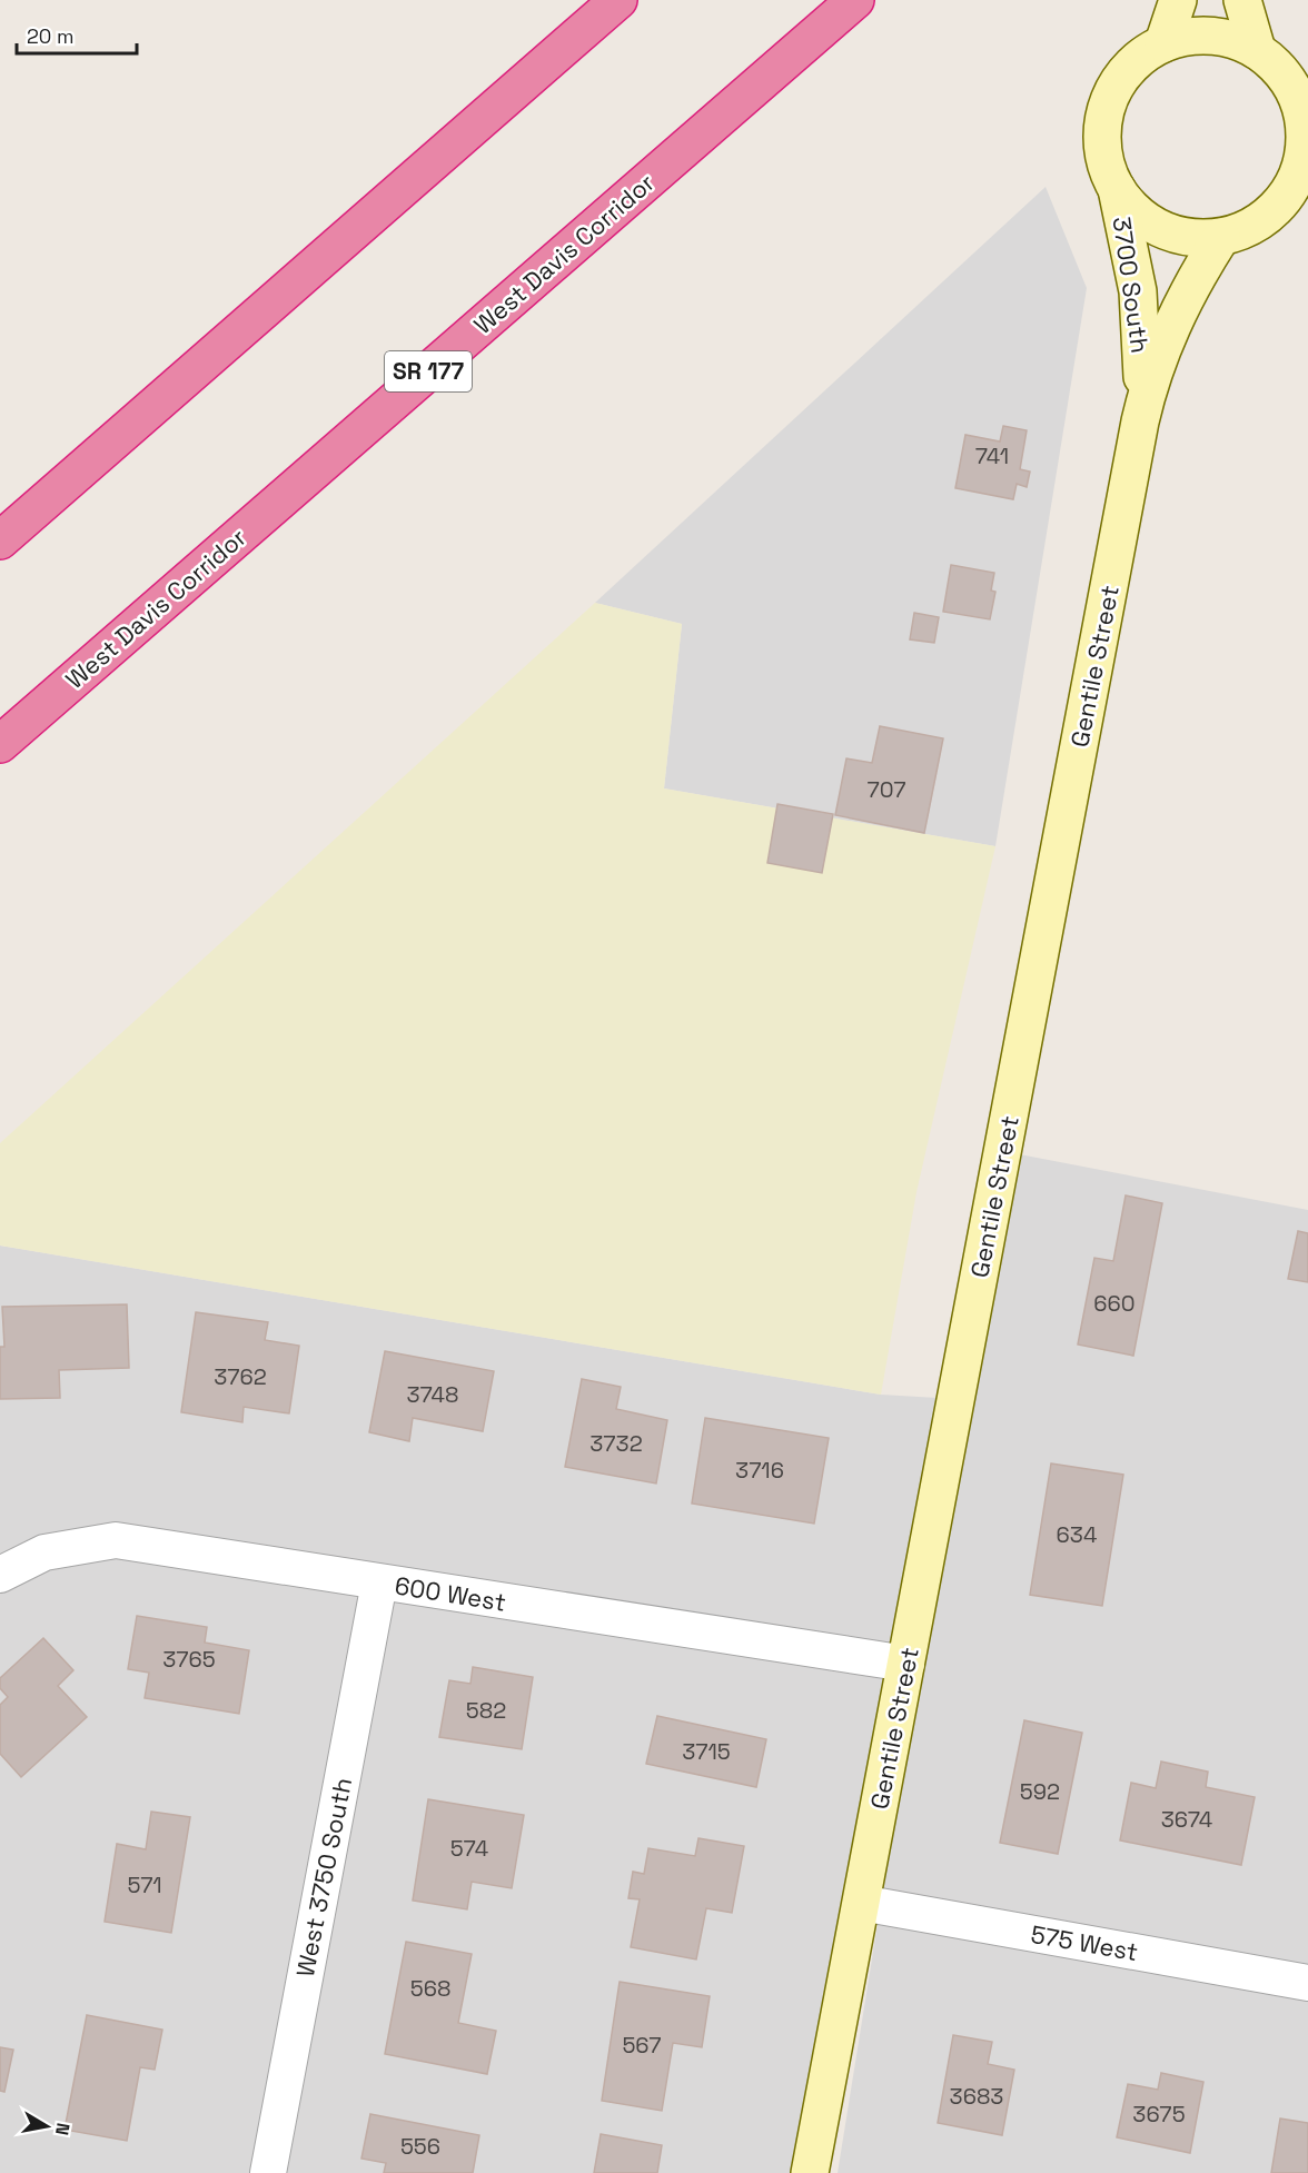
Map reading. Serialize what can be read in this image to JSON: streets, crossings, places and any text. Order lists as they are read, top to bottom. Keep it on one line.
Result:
{"streets":{"highway":["West Davis Corridor","SR 177"],"main road":["3700 South","Gentile Street"],"street":["600 West","West 3750 South","575 West"]},"crossings":[["3700 South","Gentile Street"],["Gentile Street","600 West"],["Gentile Street","575 West"],["600 West","West 3750 South"]],"house_numbers":["741","707","660","3762","3748","3732","3716","634","3765","582","3715","592","3674","574","571","568","567","3683","3675","556"],"scale_bar":"20 m","north":"right"}
